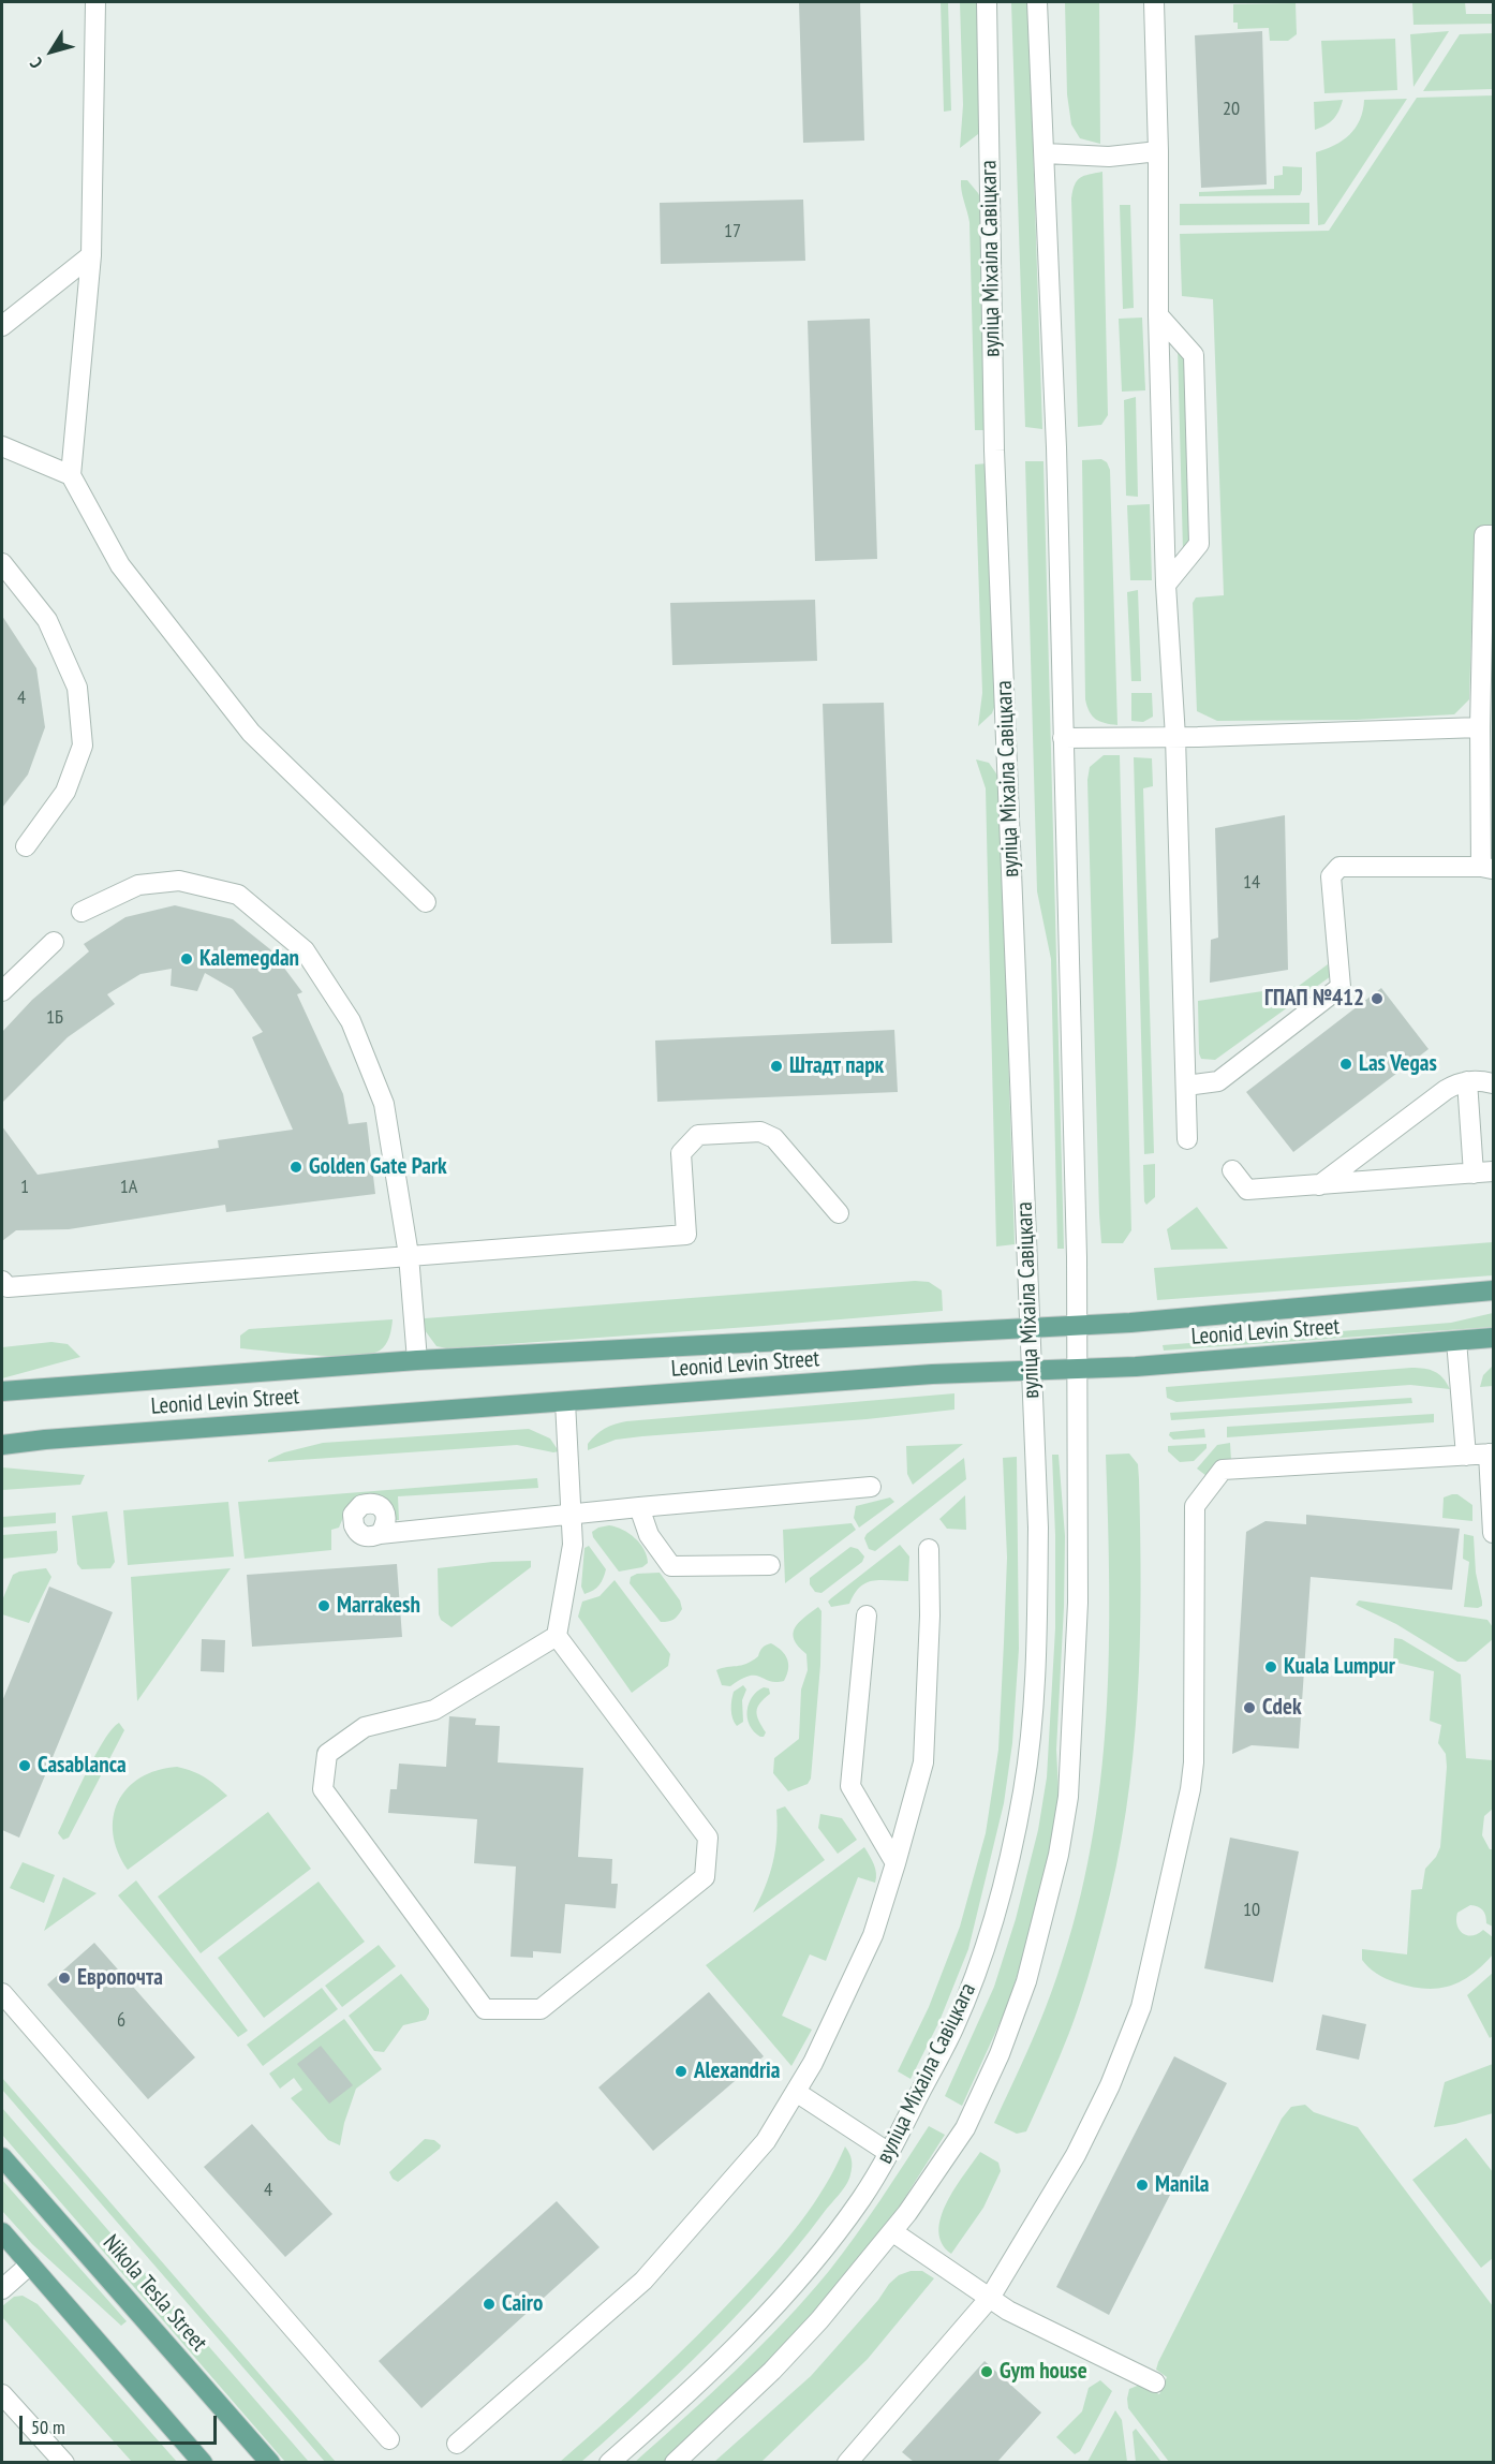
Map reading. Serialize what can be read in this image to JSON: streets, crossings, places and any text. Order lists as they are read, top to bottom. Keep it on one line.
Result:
{"streets":{"main road":["Leonid Levin Street","Nikola Tesla Street"],"street":["вуліца Міхаіла Савіцкага"]},"crossings":[["вуліца Міхаіла Савіцкага","Leonid Levin Street"]],"places":["Kalemegdan","ГПАП №412","Las Vegas","Штадт парк","Golden Gate Park","Marrakesh","Kuala Lumpur","Cdek","Casablanca","Европочта","Alexandria","Manila","Cairo","Gym house"],"house_numbers":["20","17","4","14","1Б","1","1А","10","6","4"],"scale_bar":"50 m","north":"bottom left"}
